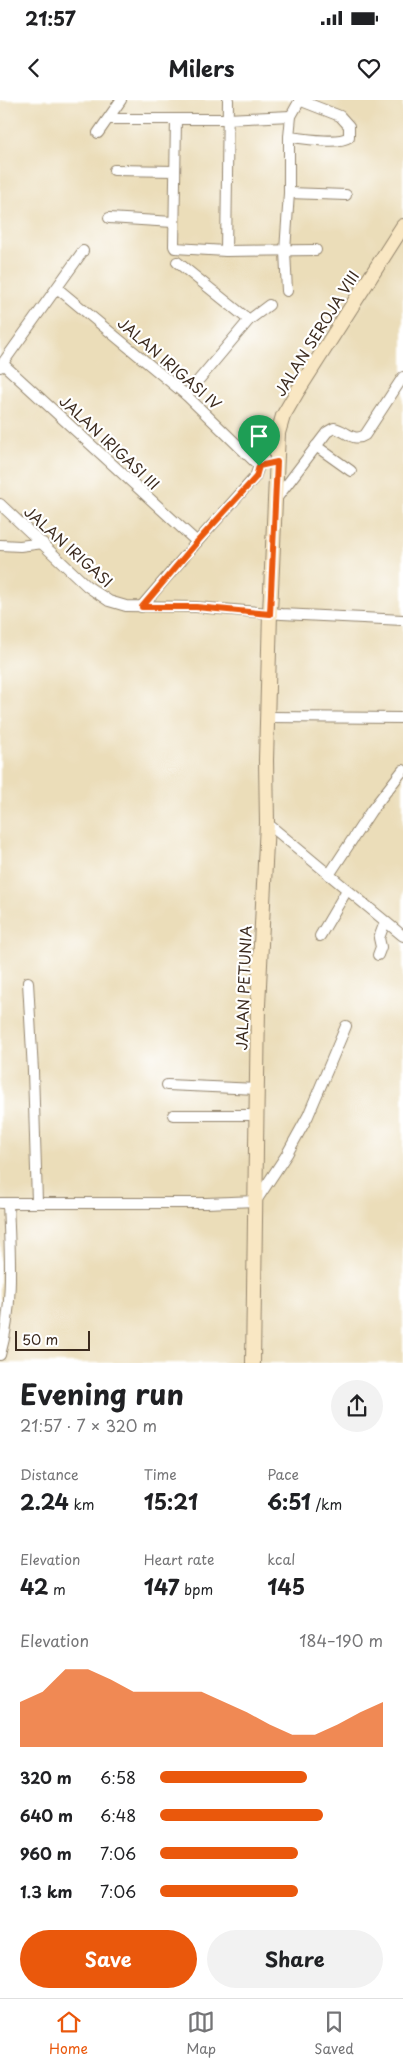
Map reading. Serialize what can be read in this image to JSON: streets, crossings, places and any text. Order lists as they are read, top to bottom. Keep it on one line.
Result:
{"streets":{"street":["JALAN SEROJA VIII","JALAN IRIGASI IV","JALAN IRIGASI III","JALAN IRIGASI","JALAN PETUNIA"]},"crossings":[["JALAN SEROJA VIII","JALAN IRIGASI"],["JALAN SEROJA VIII","JALAN PETUNIA"],["JALAN IRIGASI","JALAN PETUNIA"]],"scale_bar":"50 m","page":{"status":"21:57","header":"Milers","scale":"50 m","heading":["Evening run","21:57 · 7 × 320 m"],"stats":[["Distance","2.24 km"],["Time","15:21"],["Pace","6:51 /km"],["Elevation","42 m"],["Heart rate","147 bpm"],["kcal","145"]],"chart":["Elevation","184–190 m"],"list":[{"name":"320 m","note":"6:58"},{"name":"640 m","note":"6:48"},{"name":"960 m","note":"7:06"},{"name":"1.3 km","note":"7:06"}],"buttons":["Save","Share"],"tabs":["Home","Map","Saved"]}}
